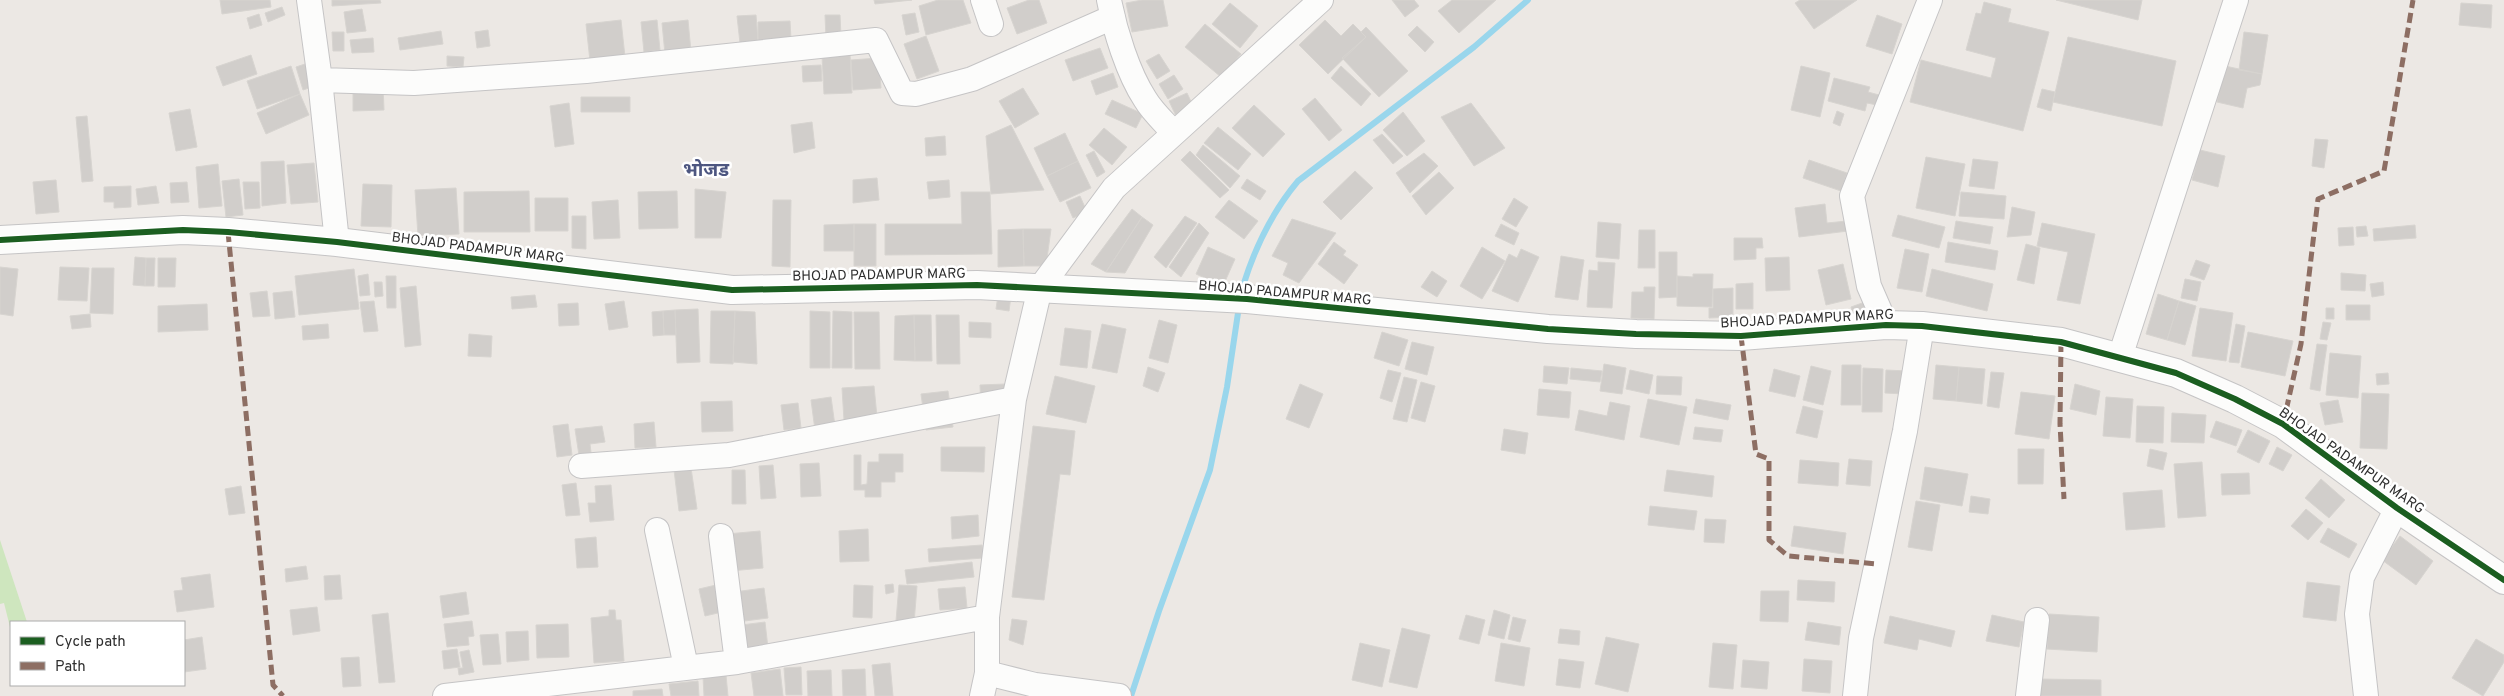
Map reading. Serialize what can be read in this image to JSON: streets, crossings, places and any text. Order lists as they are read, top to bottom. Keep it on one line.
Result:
{"streets":{"street":["BHOJAD PADAMPUR MARG"]},"districts":["भोजड"],"legend":["Cycle path","Path"]}
